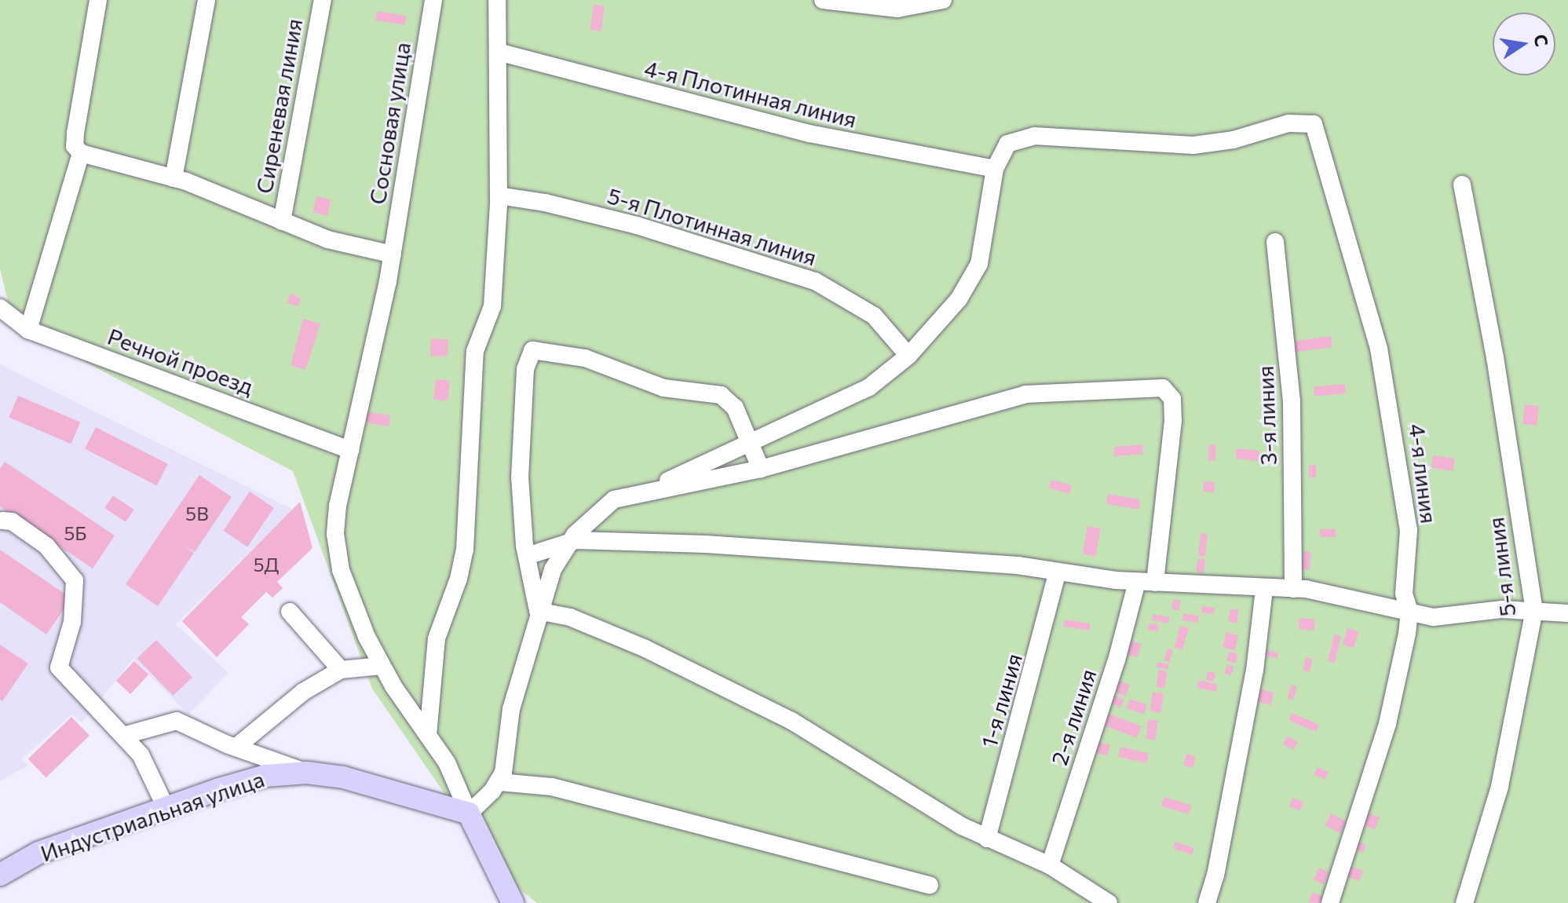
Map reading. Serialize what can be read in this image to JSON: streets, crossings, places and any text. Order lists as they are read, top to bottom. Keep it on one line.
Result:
{"streets":{"main road":["Индустриальная улица"],"street":["4-я Плотинная линия","Сиреневая линия","Сосновая улица","5-я Плотинная линия","Речной проезд","3-я линия","4-я линия","5-я линия","1-я линия","2-я линия"]},"crossings":[["4-я Плотинная линия","4-я линия"],["Сосновая улица","Речной проезд"],["Сосновая улица","Индустриальная улица"]],"house_numbers":["5В","5Б","5Д"],"north":"right"}
